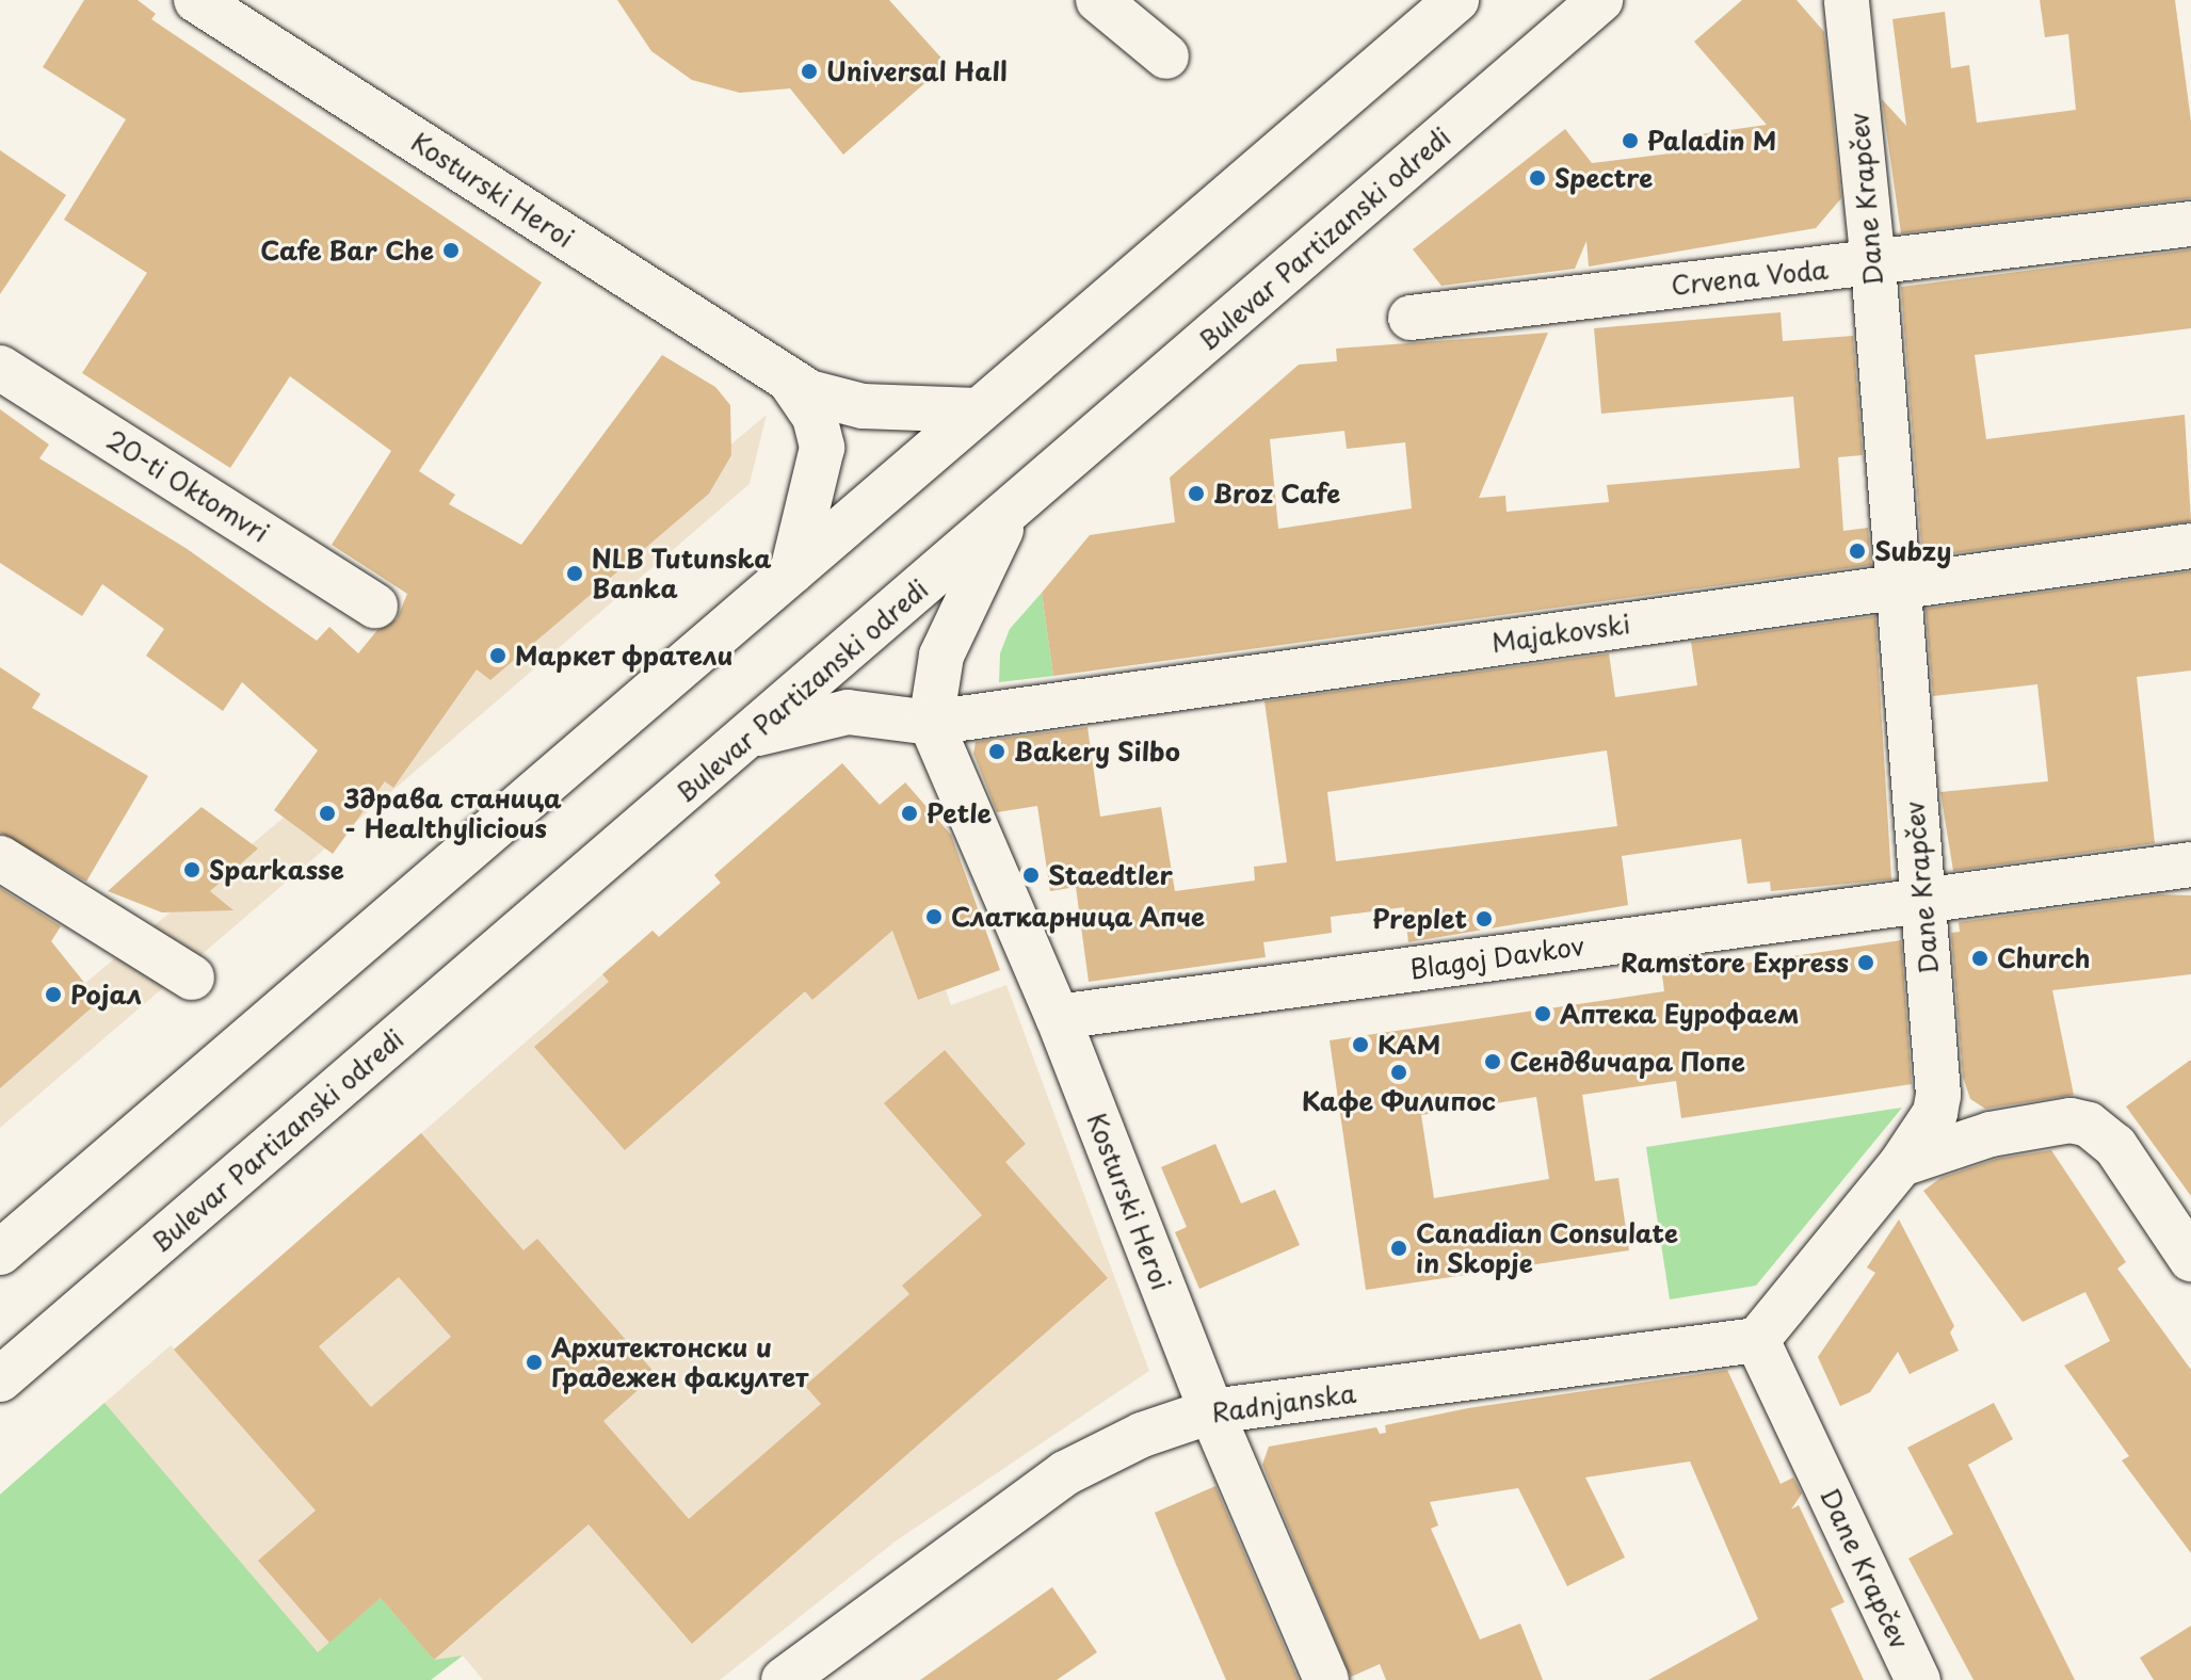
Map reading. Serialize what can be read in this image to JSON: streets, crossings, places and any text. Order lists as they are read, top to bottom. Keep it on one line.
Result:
{"streets":{"street":["Kosturski Heroi","Dane Krapčev","Bulevar Partizanski odredi","Crvena Voda","20-ti Oktomvri","Majakovski","Blagoj Davkov","Radnjanska"]},"crossings":[["Kosturski Heroi","Majakovski"],["Kosturski Heroi","Blagoj Davkov"],["Kosturski Heroi","Radnjanska"],["Dane Krapčev","Crvena Voda"],["Dane Krapčev","Majakovski"],["Dane Krapčev","Blagoj Davkov"],["Dane Krapčev","Radnjanska"]],"places":["Universal Hall","Paladin M","Spectre","Cafe Bar Che","Broz Cafe","Subzy","NLB Tutunska Banka","Маркет фратели","Bakery Silbo","Здрава станица - Healthylicious","Petle","Sparkasse","Staedtler","Слаткарница Апче","Preplet","Church","Ramstore Express","Ројал","Аптека Еурофаем","КАМ","Сендвичара Попе","Кафе Филипос","Canadian Consulate in Skopje","Архитектонски и Градежен факултет"]}
